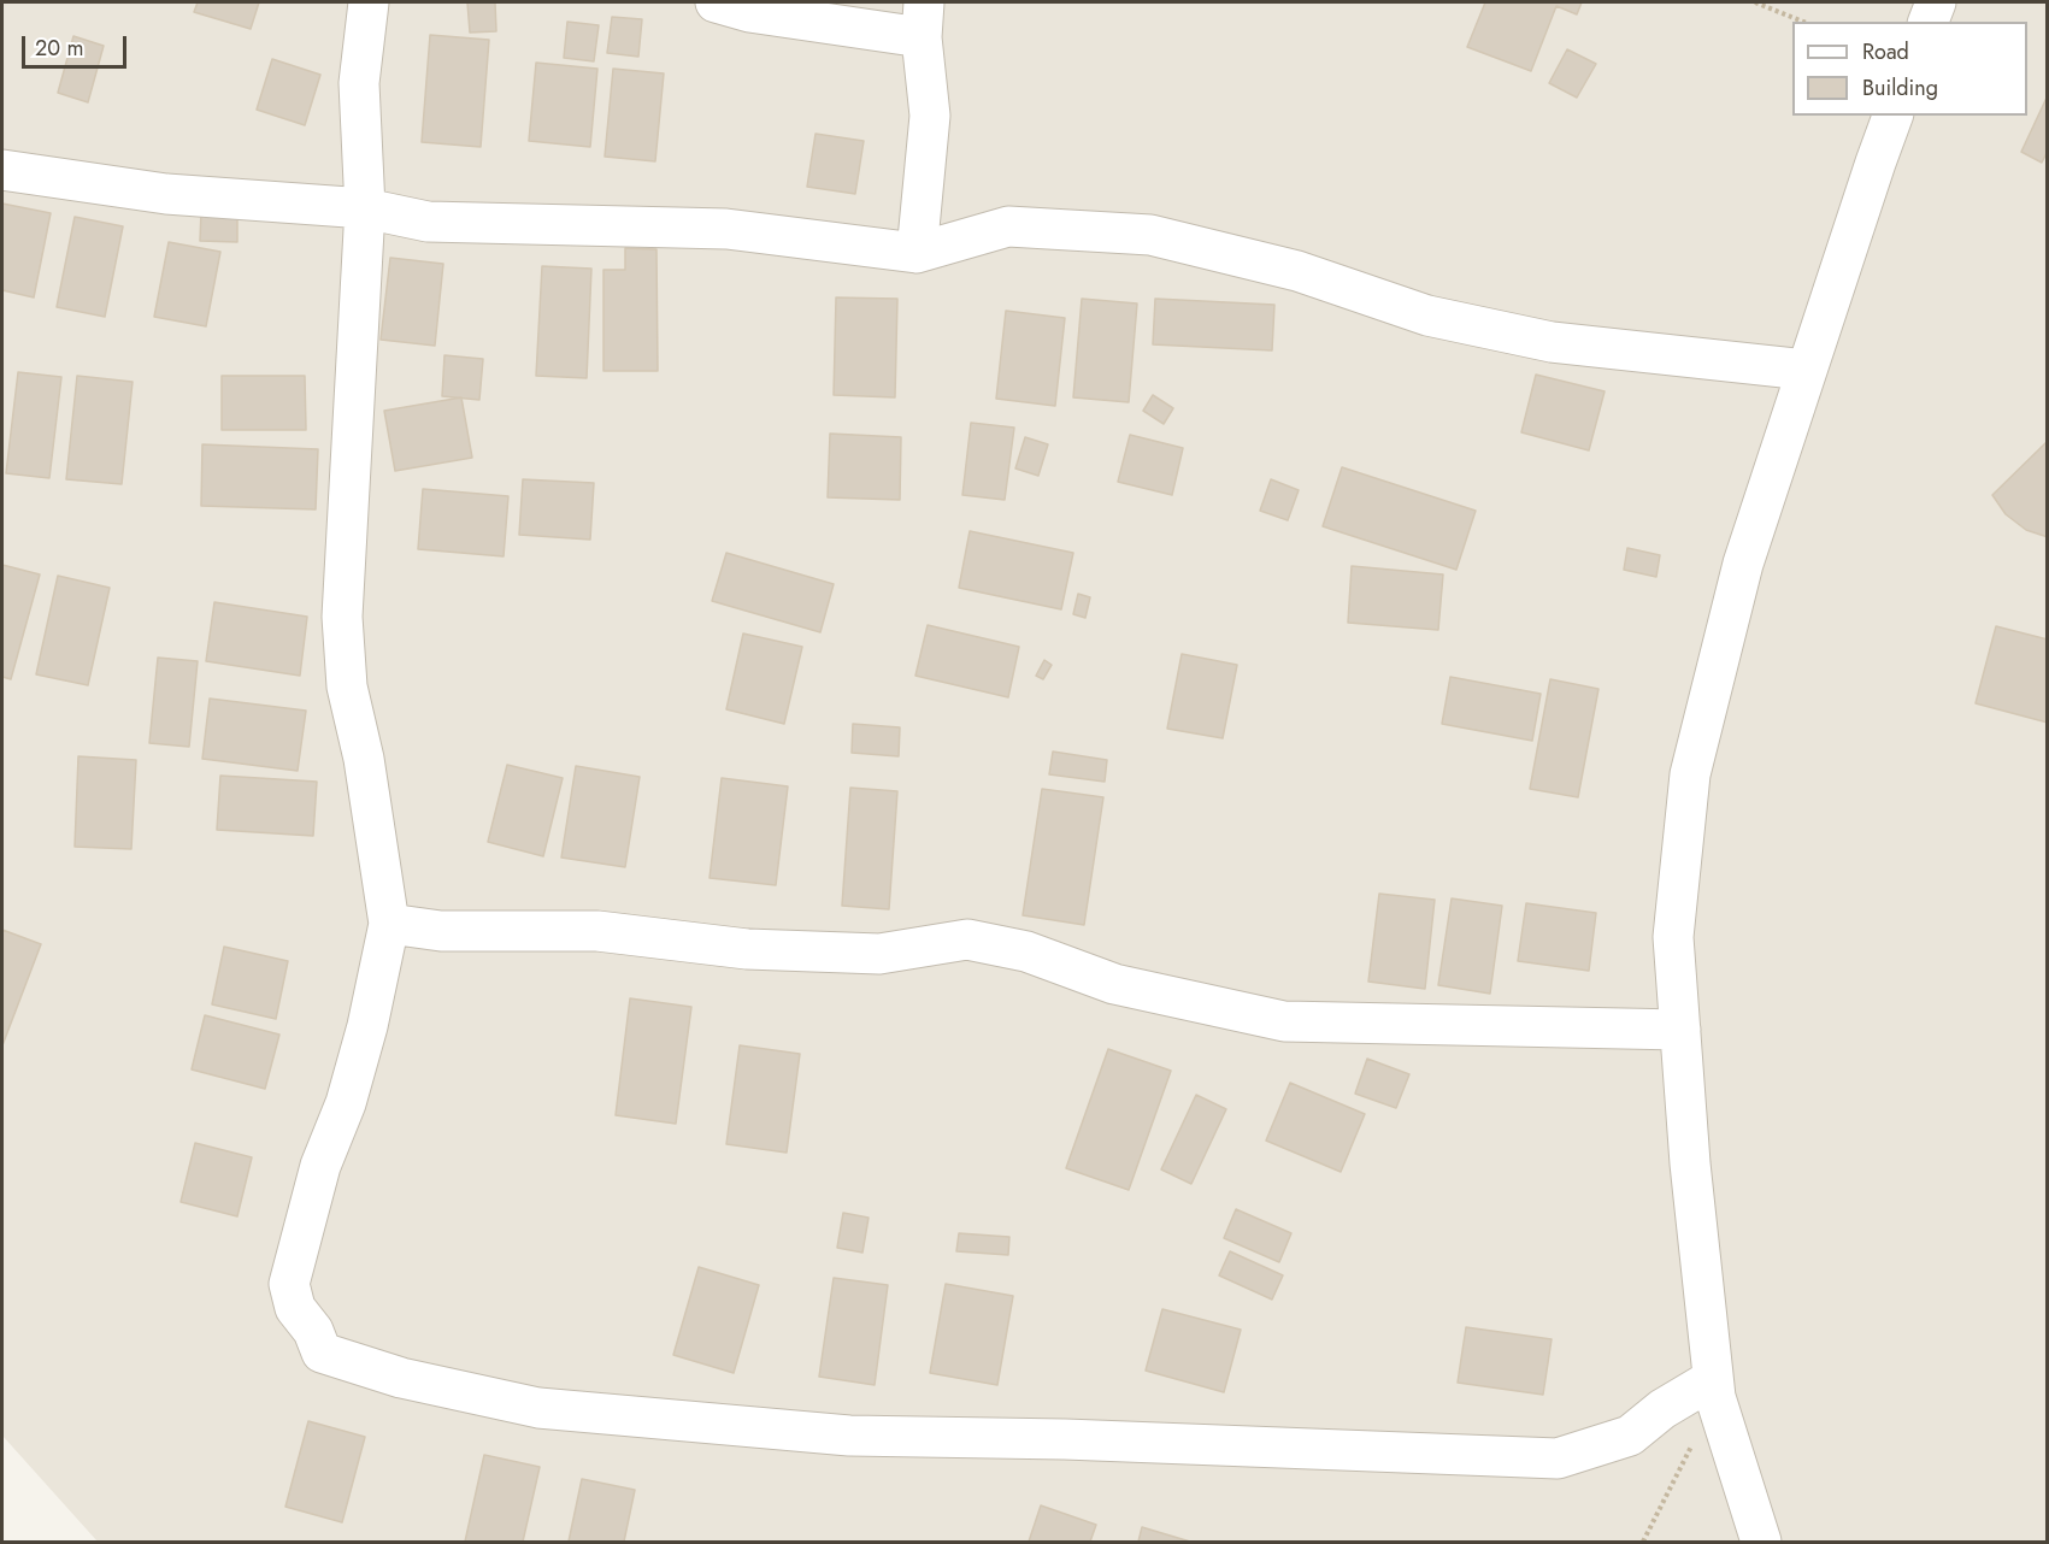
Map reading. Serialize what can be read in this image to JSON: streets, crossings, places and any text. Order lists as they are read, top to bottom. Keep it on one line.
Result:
{"legend":["Road","Building"],"scale_bar":"20 m"}
